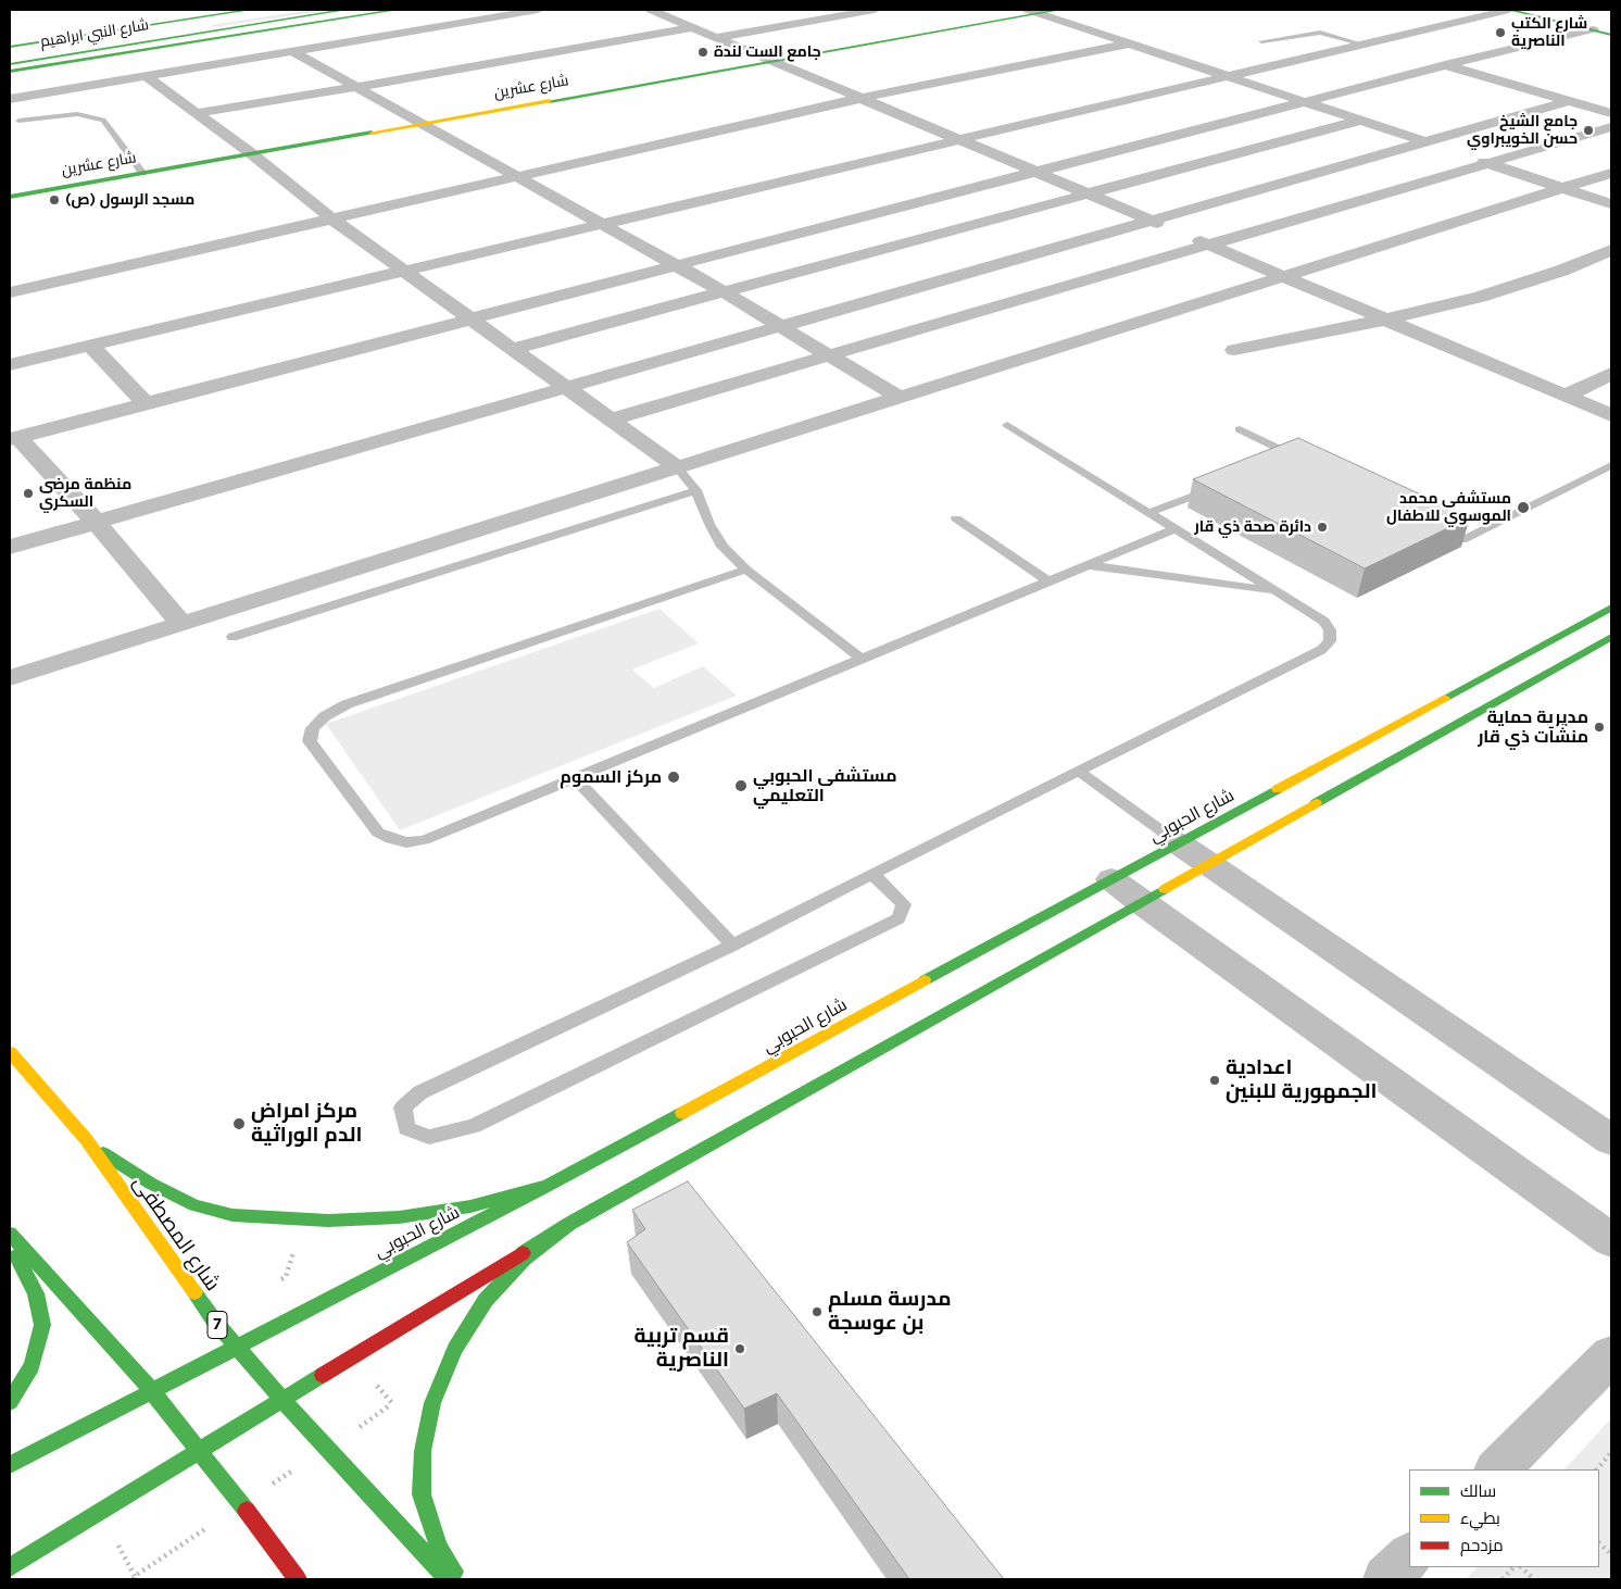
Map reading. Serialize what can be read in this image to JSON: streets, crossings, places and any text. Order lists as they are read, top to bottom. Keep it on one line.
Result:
{"streets":{"main road":["شارع النبي ابراهيم","شارع عشرين","شارع الحبوبي","شارع المصطفى","7"]},"crossings":[["شارع الحبوبي","شارع المصطفى"]],"places":["شارع الكتب الناصرية","جامع الست لندة","جامع الشيخ حسن الخويبراوي","مسجد الرسول (ص)","منظمة مرضى السكري","مستشفى محمد الموسوي للاطفال","دائرة صحة ذي قار","مديرية حماية منشآت ذي قار","مركز السموم","مستشفى الحبوبي التعليمي","اعدادية الجمهورية للبنين","مركز امراض الدم الوراثية","مدرسة مسلم بن عوسجة","قسم تربية الناصرية"],"legend":["سالك","بطيء","مزدحم"]}
